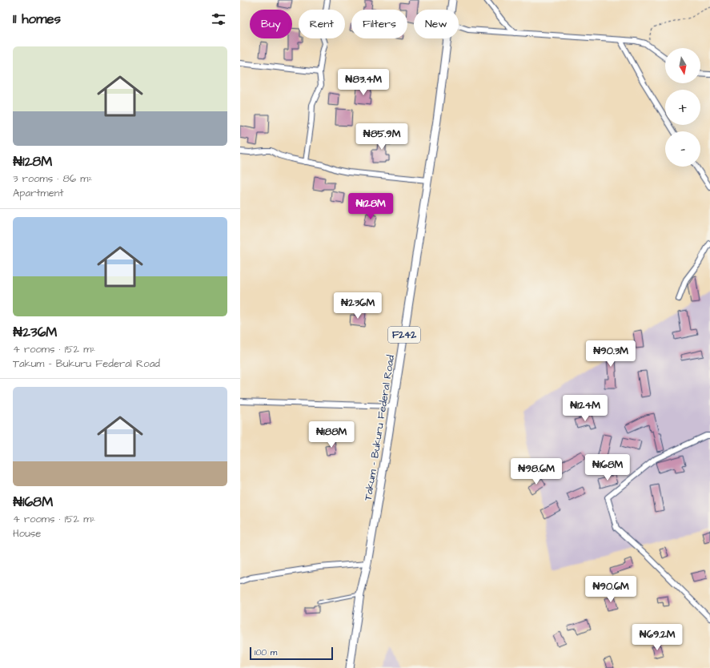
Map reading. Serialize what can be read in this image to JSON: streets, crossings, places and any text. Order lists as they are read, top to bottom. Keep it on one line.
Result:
{"streets":{"main road":["F242","Takum - Bukuru Federal Road"]},"scale_bar":"100 m","north":"bottom","page":{"heading":"11 homes","chip":["Buy","Rent","Filters","New"],"list":[{"name":"₦128M","note":"3 rooms · 86 m² · Apartment"},{"name":"₦236M","note":"4 rooms · 152 m² · Takum - Bukuru Federal Road"},{"name":"₦168M","note":"4 rooms · 152 m² · House"}],"map_buttons":["+","−"],"price":["₦83.4M","₦85.9M","₦128M","₦236M","₦90.3M","₦124M","₦188M","₦168M","₦98.6M","₦90.6M","₦69.2M"],"scale":"100 m"}}
